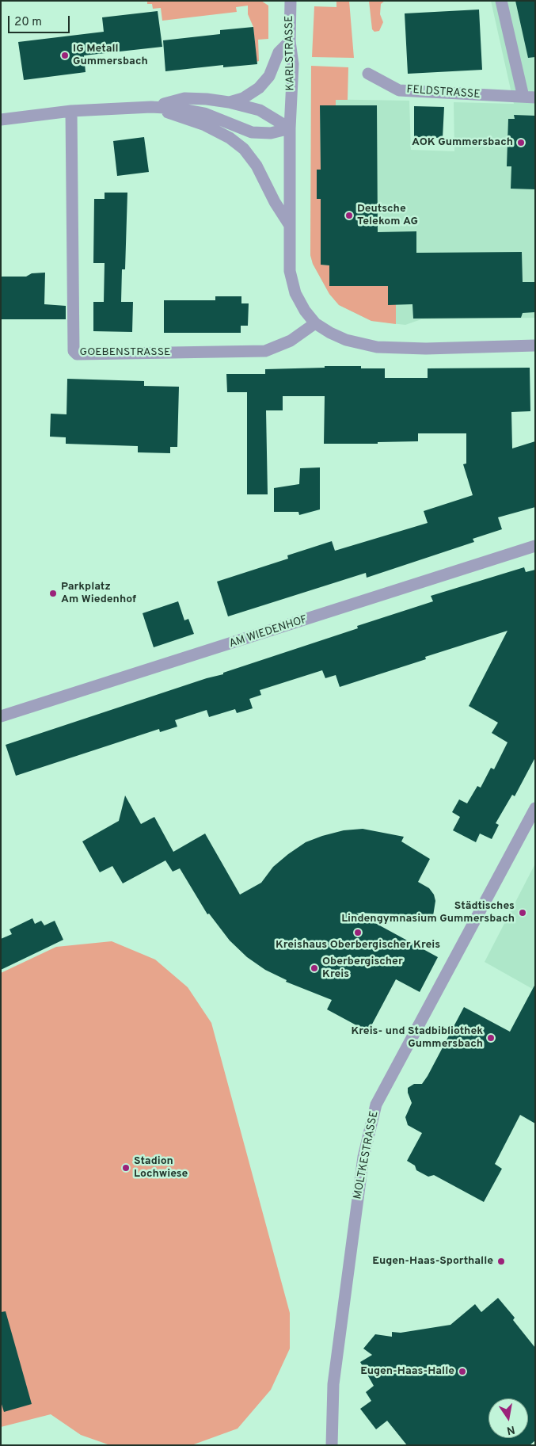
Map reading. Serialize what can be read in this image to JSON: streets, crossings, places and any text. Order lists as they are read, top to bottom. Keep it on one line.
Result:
{"streets":{"street":["KARLSTRASSE","FELDSTRASSE","GOEBENSTRASSE","AM WIEDENHOF","MOLTKESTRASSE"]},"crossings":[["KARLSTRASSE","GOEBENSTRASSE"]],"places":["IG Metall Gummersbach","AOK Gummersbach","Deutsche Telekom AG","Parkplatz Am Wiedenhof","Städtisches Lindengymnasium Gummersbach","Kreishaus Oberbergischer Kreis","Oberbergischer Kreis","Kreis- und Stadbibliothek Gummersbach","Stadion Lochwiese","Eugen-Haas-Sporthalle","Eugen-Haas-Halle"],"scale_bar":"20 m","north":"bottom"}
